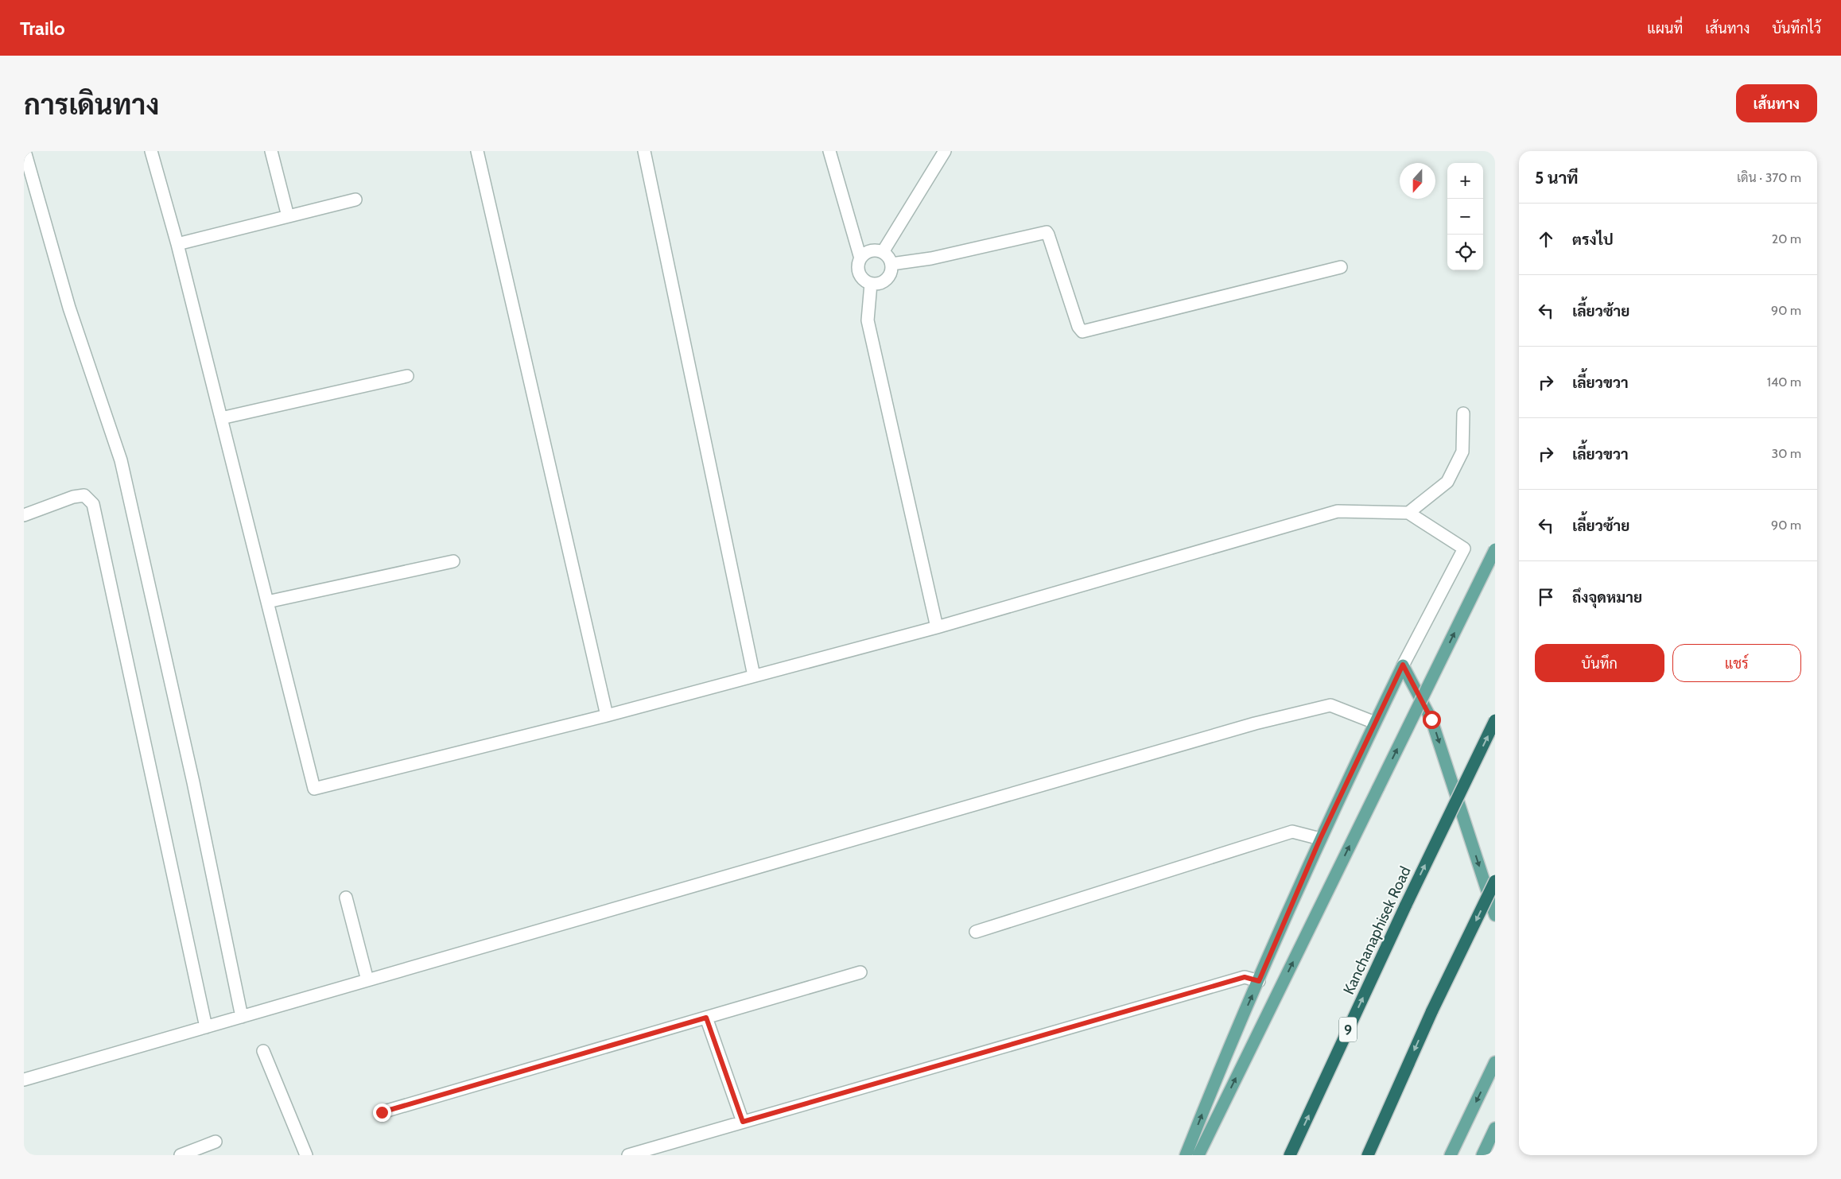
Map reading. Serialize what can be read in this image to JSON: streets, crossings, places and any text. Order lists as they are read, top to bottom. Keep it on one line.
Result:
{"streets":{"highway":["Kanchanaphisek Road","9"]},"north":"bottom","page":{"header":"Trailo","nav":["แผนที่","เส้นทาง","บันทึกไว้"],"buttons":["เส้นทาง",["บันทึก","แชร์"]],"title":"การเดินทาง","heading":["5 นาที","เดิน · 370 m"],"map_buttons":["+","−"],"list":[["ตรงไป","20 m"],["เลี้ยวซ้าย","90 m"],["เลี้ยวขวา","140 m"],["เลี้ยวขวา","30 m"],["เลี้ยวซ้าย","90 m"],"ถึงจุดหมาย"]}}
